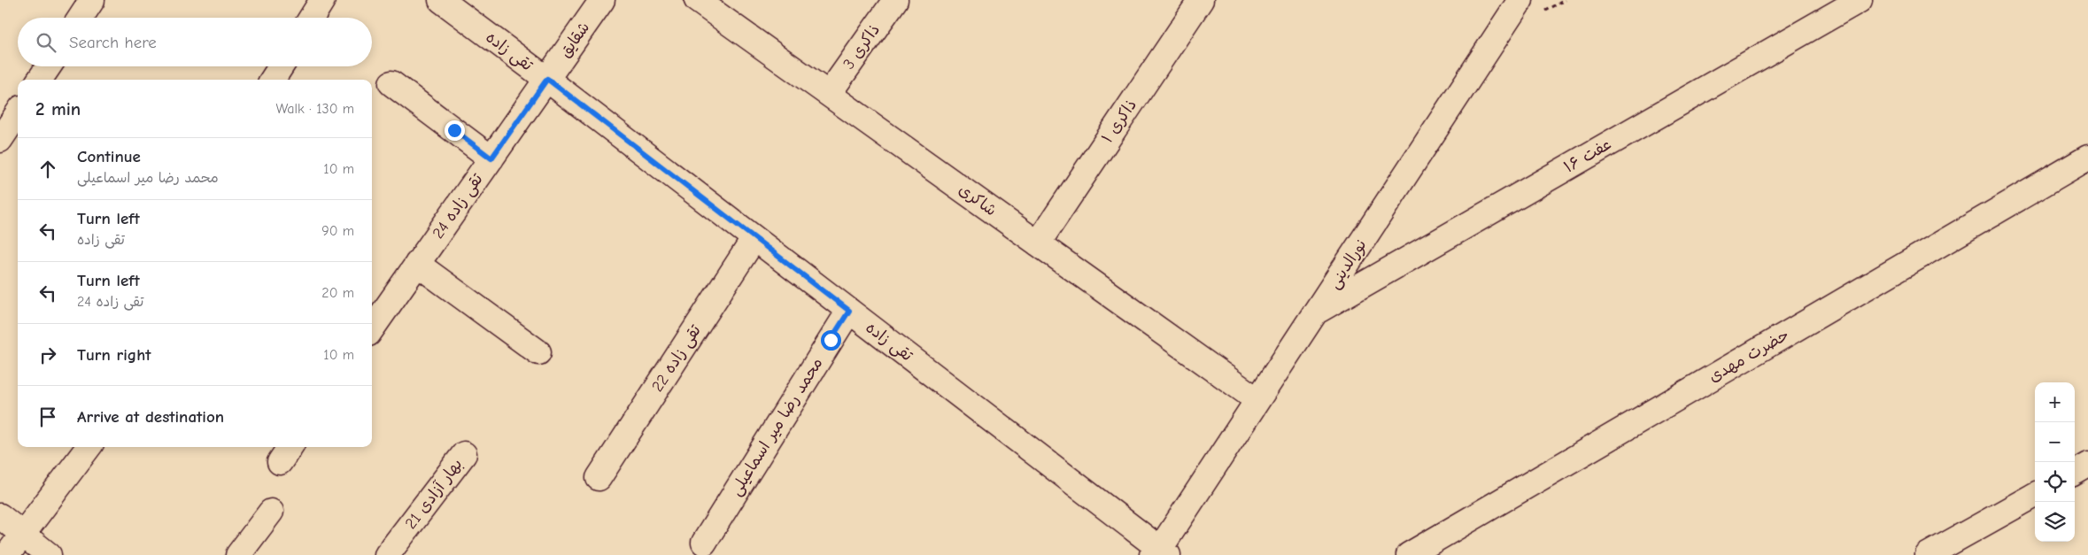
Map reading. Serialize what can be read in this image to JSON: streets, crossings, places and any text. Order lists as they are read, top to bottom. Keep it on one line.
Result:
{"streets":{"street":["شقایق","ذاکری 3","تقی زاده","ذاکری ۱","عفت ۱۶","شاکری","تقی زاده 24","نورالدینی","حضرت مهدی","تقی زاده 22","محمد رضا میر اسماعیلی","بهار آزادی 21"]},"crossings":[["شقایق","تقی زاده"],["شقایق","تقی زاده 24"],["ذاکری 3","شاکری"],["تقی زاده","تقی زاده 24"],["تقی زاده","نورالدینی"],["تقی زاده","تقی زاده 22"],["تقی زاده","محمد رضا میر اسماعیلی"],["ذاکری ۱","شاکری"],["عفت ۱۶","نورالدینی"],["شاکری","نورالدینی"]],"page":{"search":"Search here","heading":["2 min","Walk · 130 m"],"list":[["Continue","محمد رضا میر اسماعیلی","10 m"],["Turn left","تقی زاده","90 m"],["Turn left","تقی زاده 24","20 m"],["Turn right","10 m"],"Arrive at destination"],"map_buttons":["+","−"]}}
